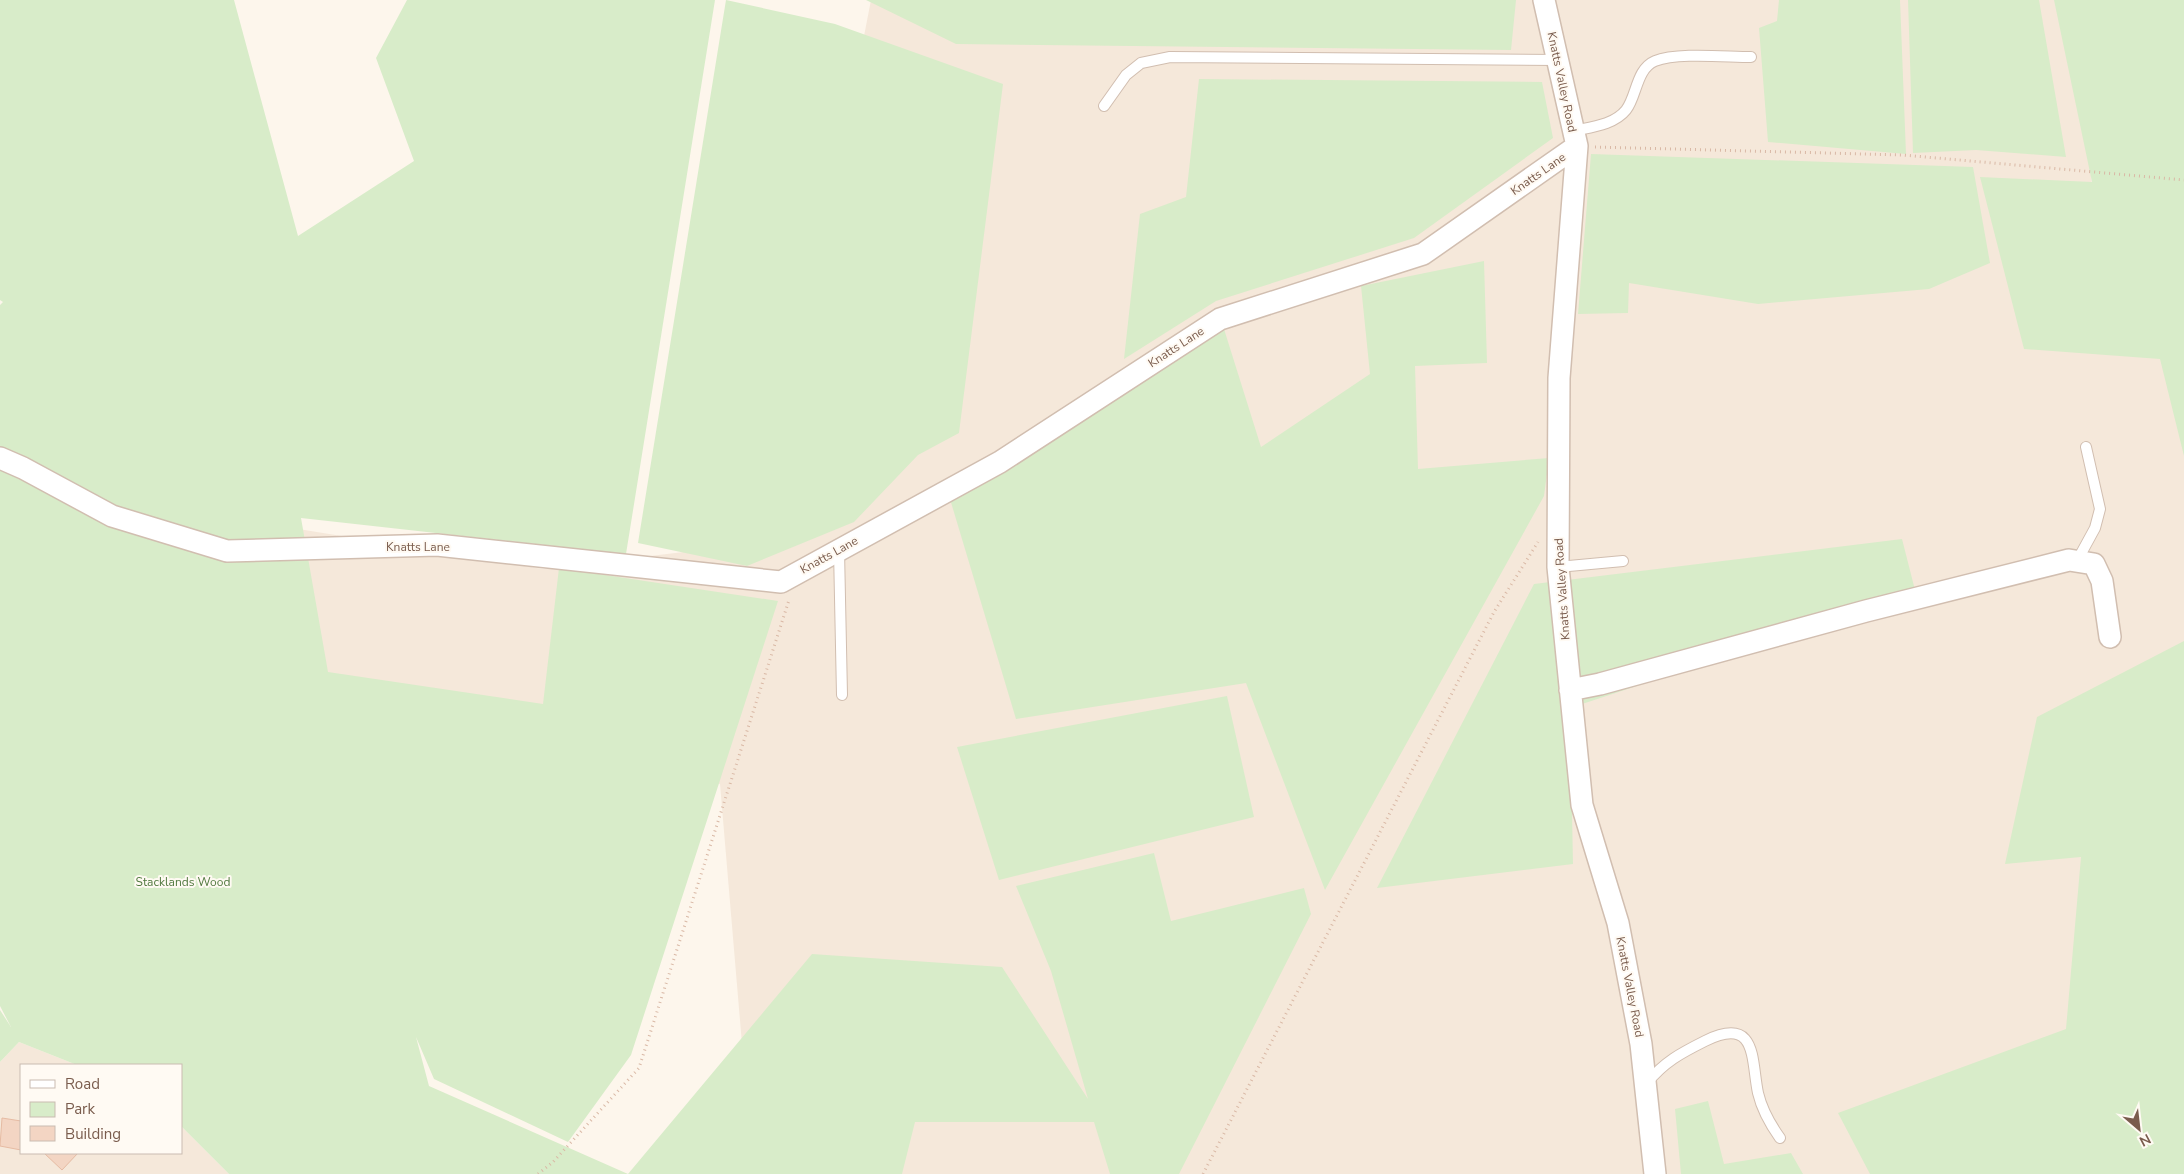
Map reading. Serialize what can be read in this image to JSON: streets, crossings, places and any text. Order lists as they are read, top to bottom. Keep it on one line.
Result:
{"streets":{"street":["Knatts Valley Road","Knatts Lane"]},"crossings":[["Knatts Valley Road","Knatts Lane"]],"parks":["Stacklands Wood"],"legend":["Road","Park","Building"],"north":"bottom right"}
